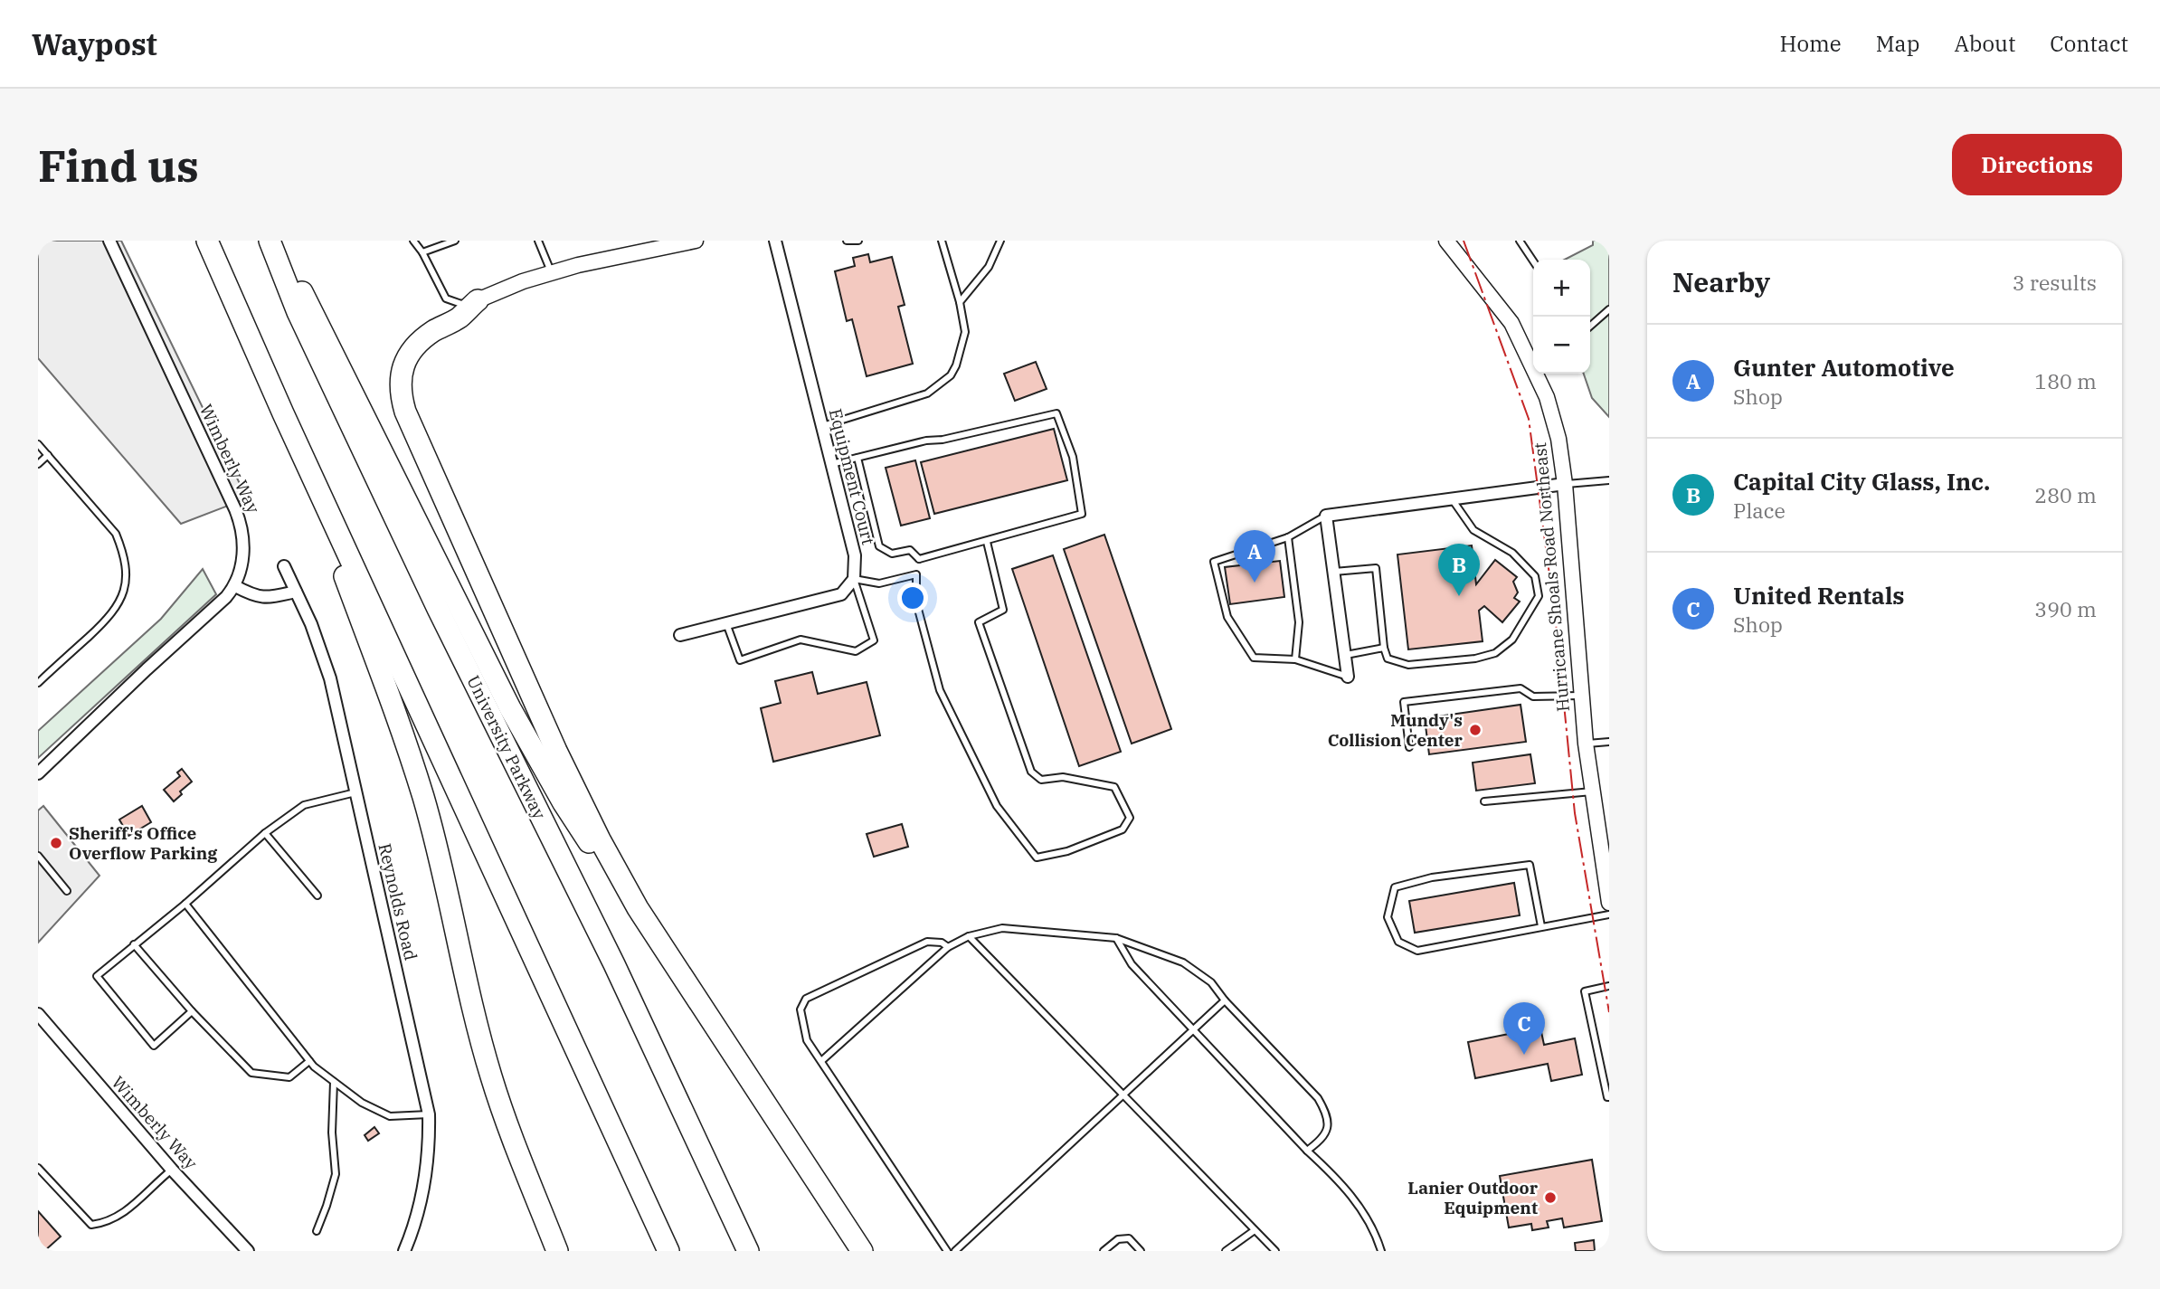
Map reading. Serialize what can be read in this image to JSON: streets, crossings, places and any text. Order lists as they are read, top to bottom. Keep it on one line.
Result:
{"streets":{"highway":["University Parkway"],"street":["Wimberly Way","Equipment Court","Hurricane Shoals Road Northeast","Reynolds Road"]},"places":["Mundy's Collision Center","Sheriff's Office Overflow Parking","Lanier Outdoor Equipment"],"page":{"header":"Waypost","nav":["Home","Map","About","Contact"],"buttons":"Directions","title":"Find us","heading":["Nearby","3 results"],"map_buttons":["+","−"],"list":[{"mark":"A","name":"Gunter Automotive","note":"Shop","value":"180 m"},{"mark":"B","name":"Capital City Glass, Inc.","note":"Place","value":"280 m"},{"mark":"C","name":"United Rentals","note":"Shop","value":"390 m"}],"pins":["A","B","C"]}}
